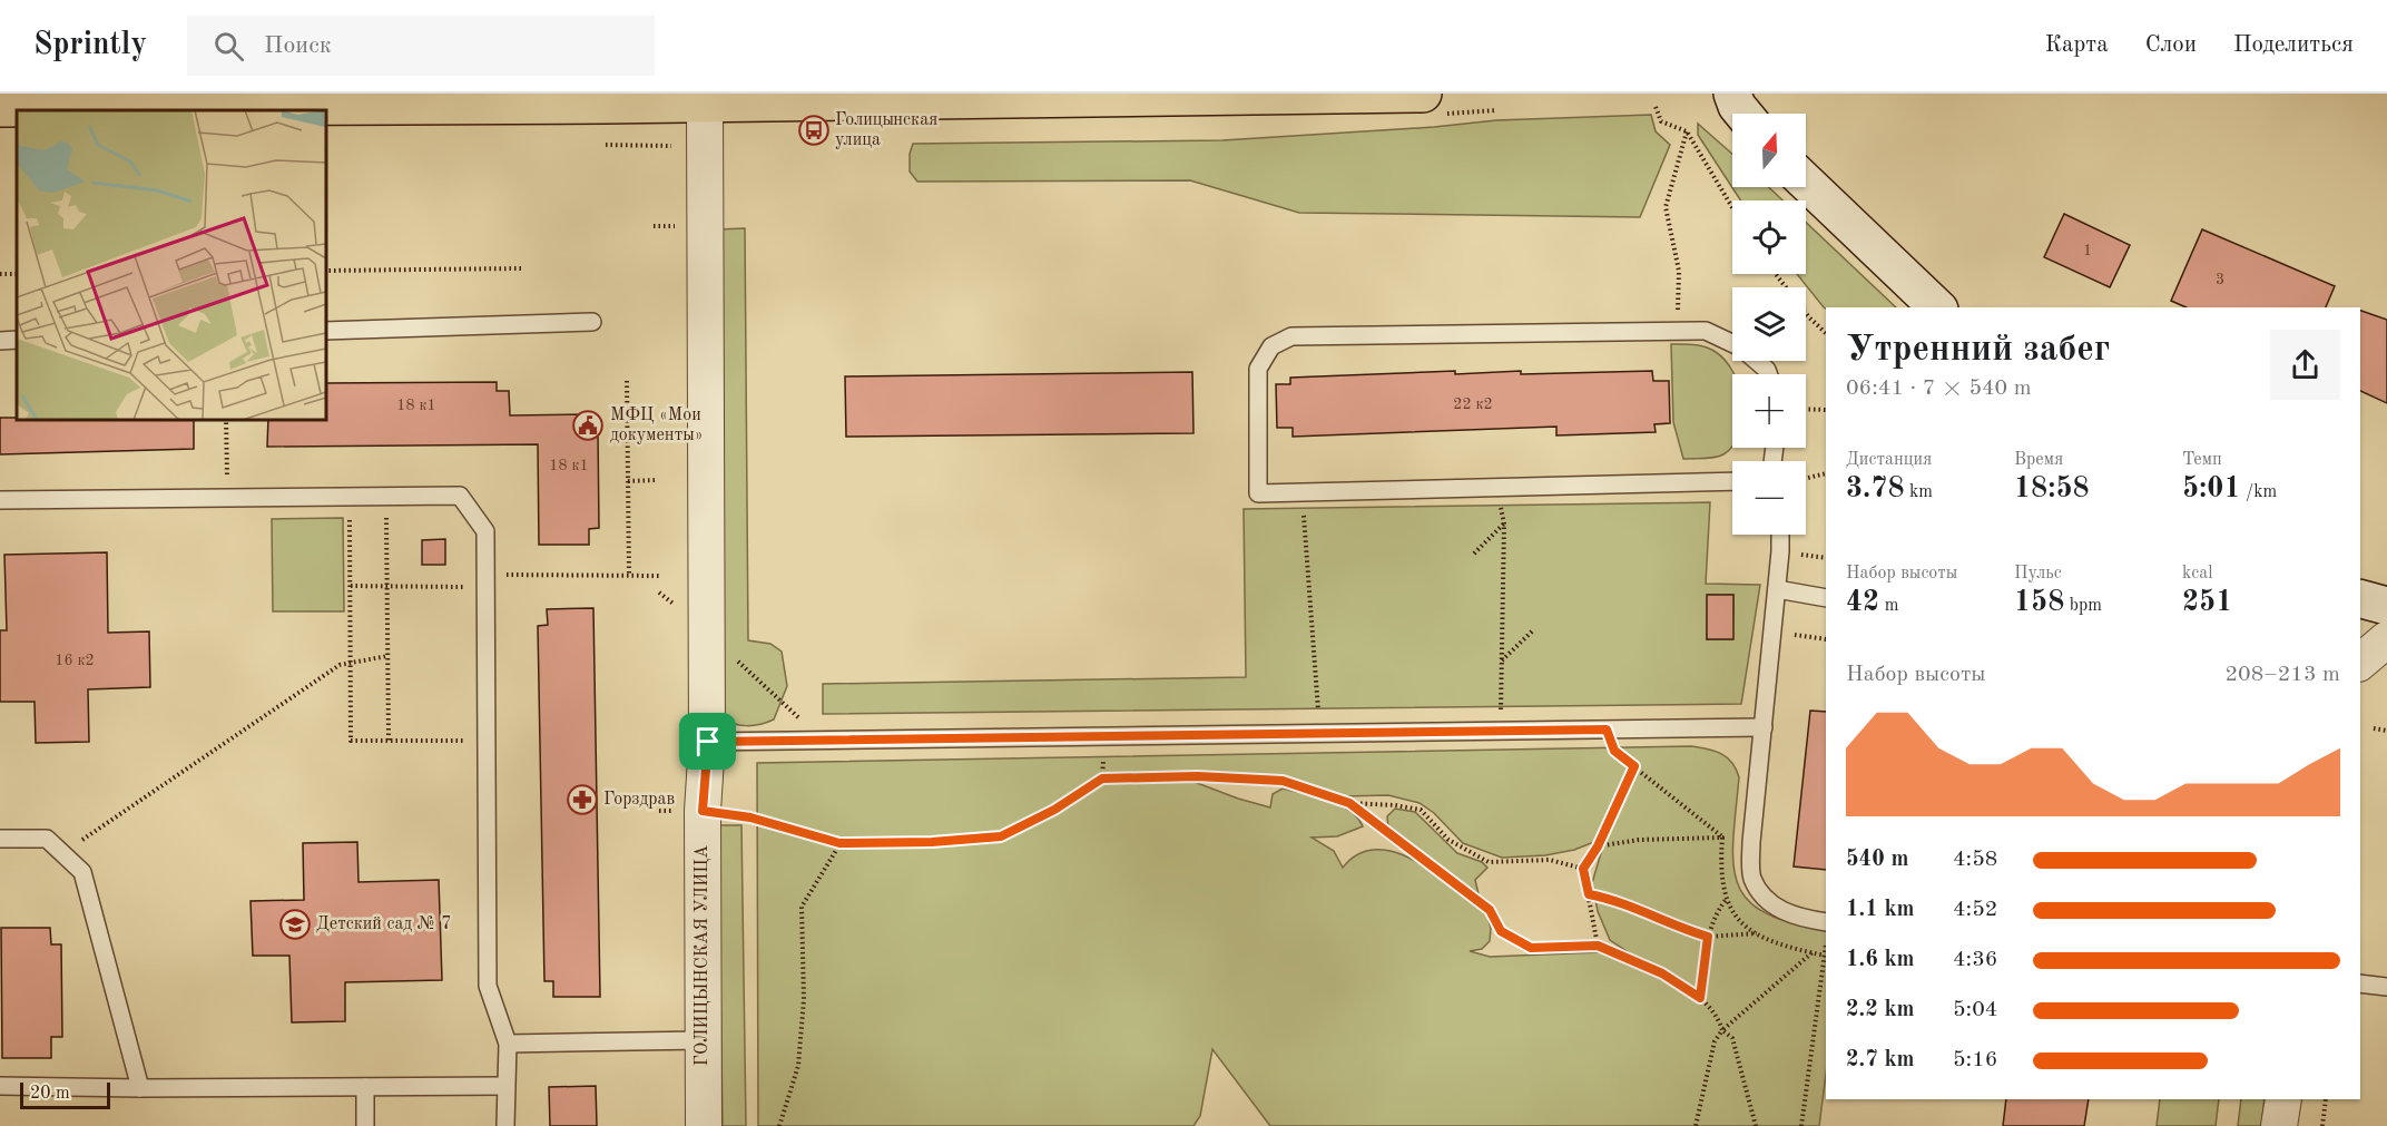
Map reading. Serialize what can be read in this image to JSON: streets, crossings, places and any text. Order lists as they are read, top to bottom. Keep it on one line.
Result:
{"streets":{"street":["ГОЛИЦЫНСКАЯ УЛИЦА"]},"places":{"bus stop":["Голицынская улица"],"public building":["МФЦ «Мои документы»"],"pharmacy":["Горздрав"],"school or university":["Детский сад № 7"]},"house_numbers":["1","3","22 к2","18 к1","18 к1","16 к2"],"scale_bar":"20 m","north":"top","page":{"header":"Sprintly","search":"Поиск","nav":["Карта","Слои","Поделиться"],"map_buttons":["+","−"],"heading":["Утренний забег","06:41 · 7 × 540 m"],"stats":[["Дистанция","3.78 km"],["Время","18:58"],["Темп","5:01 /km"],["Набор высоты","42 m"],["Пульс","158 bpm"],["kcal","251"]],"chart":["Набор высоты","208–213 m"],"list":[{"name":"540 m","note":"4:58"},{"name":"1.1 km","note":"4:52"},{"name":"1.6 km","note":"4:36"},{"name":"2.2 km","note":"5:04"},{"name":"2.7 km","note":"5:16"}],"scale":"20 m"}}
